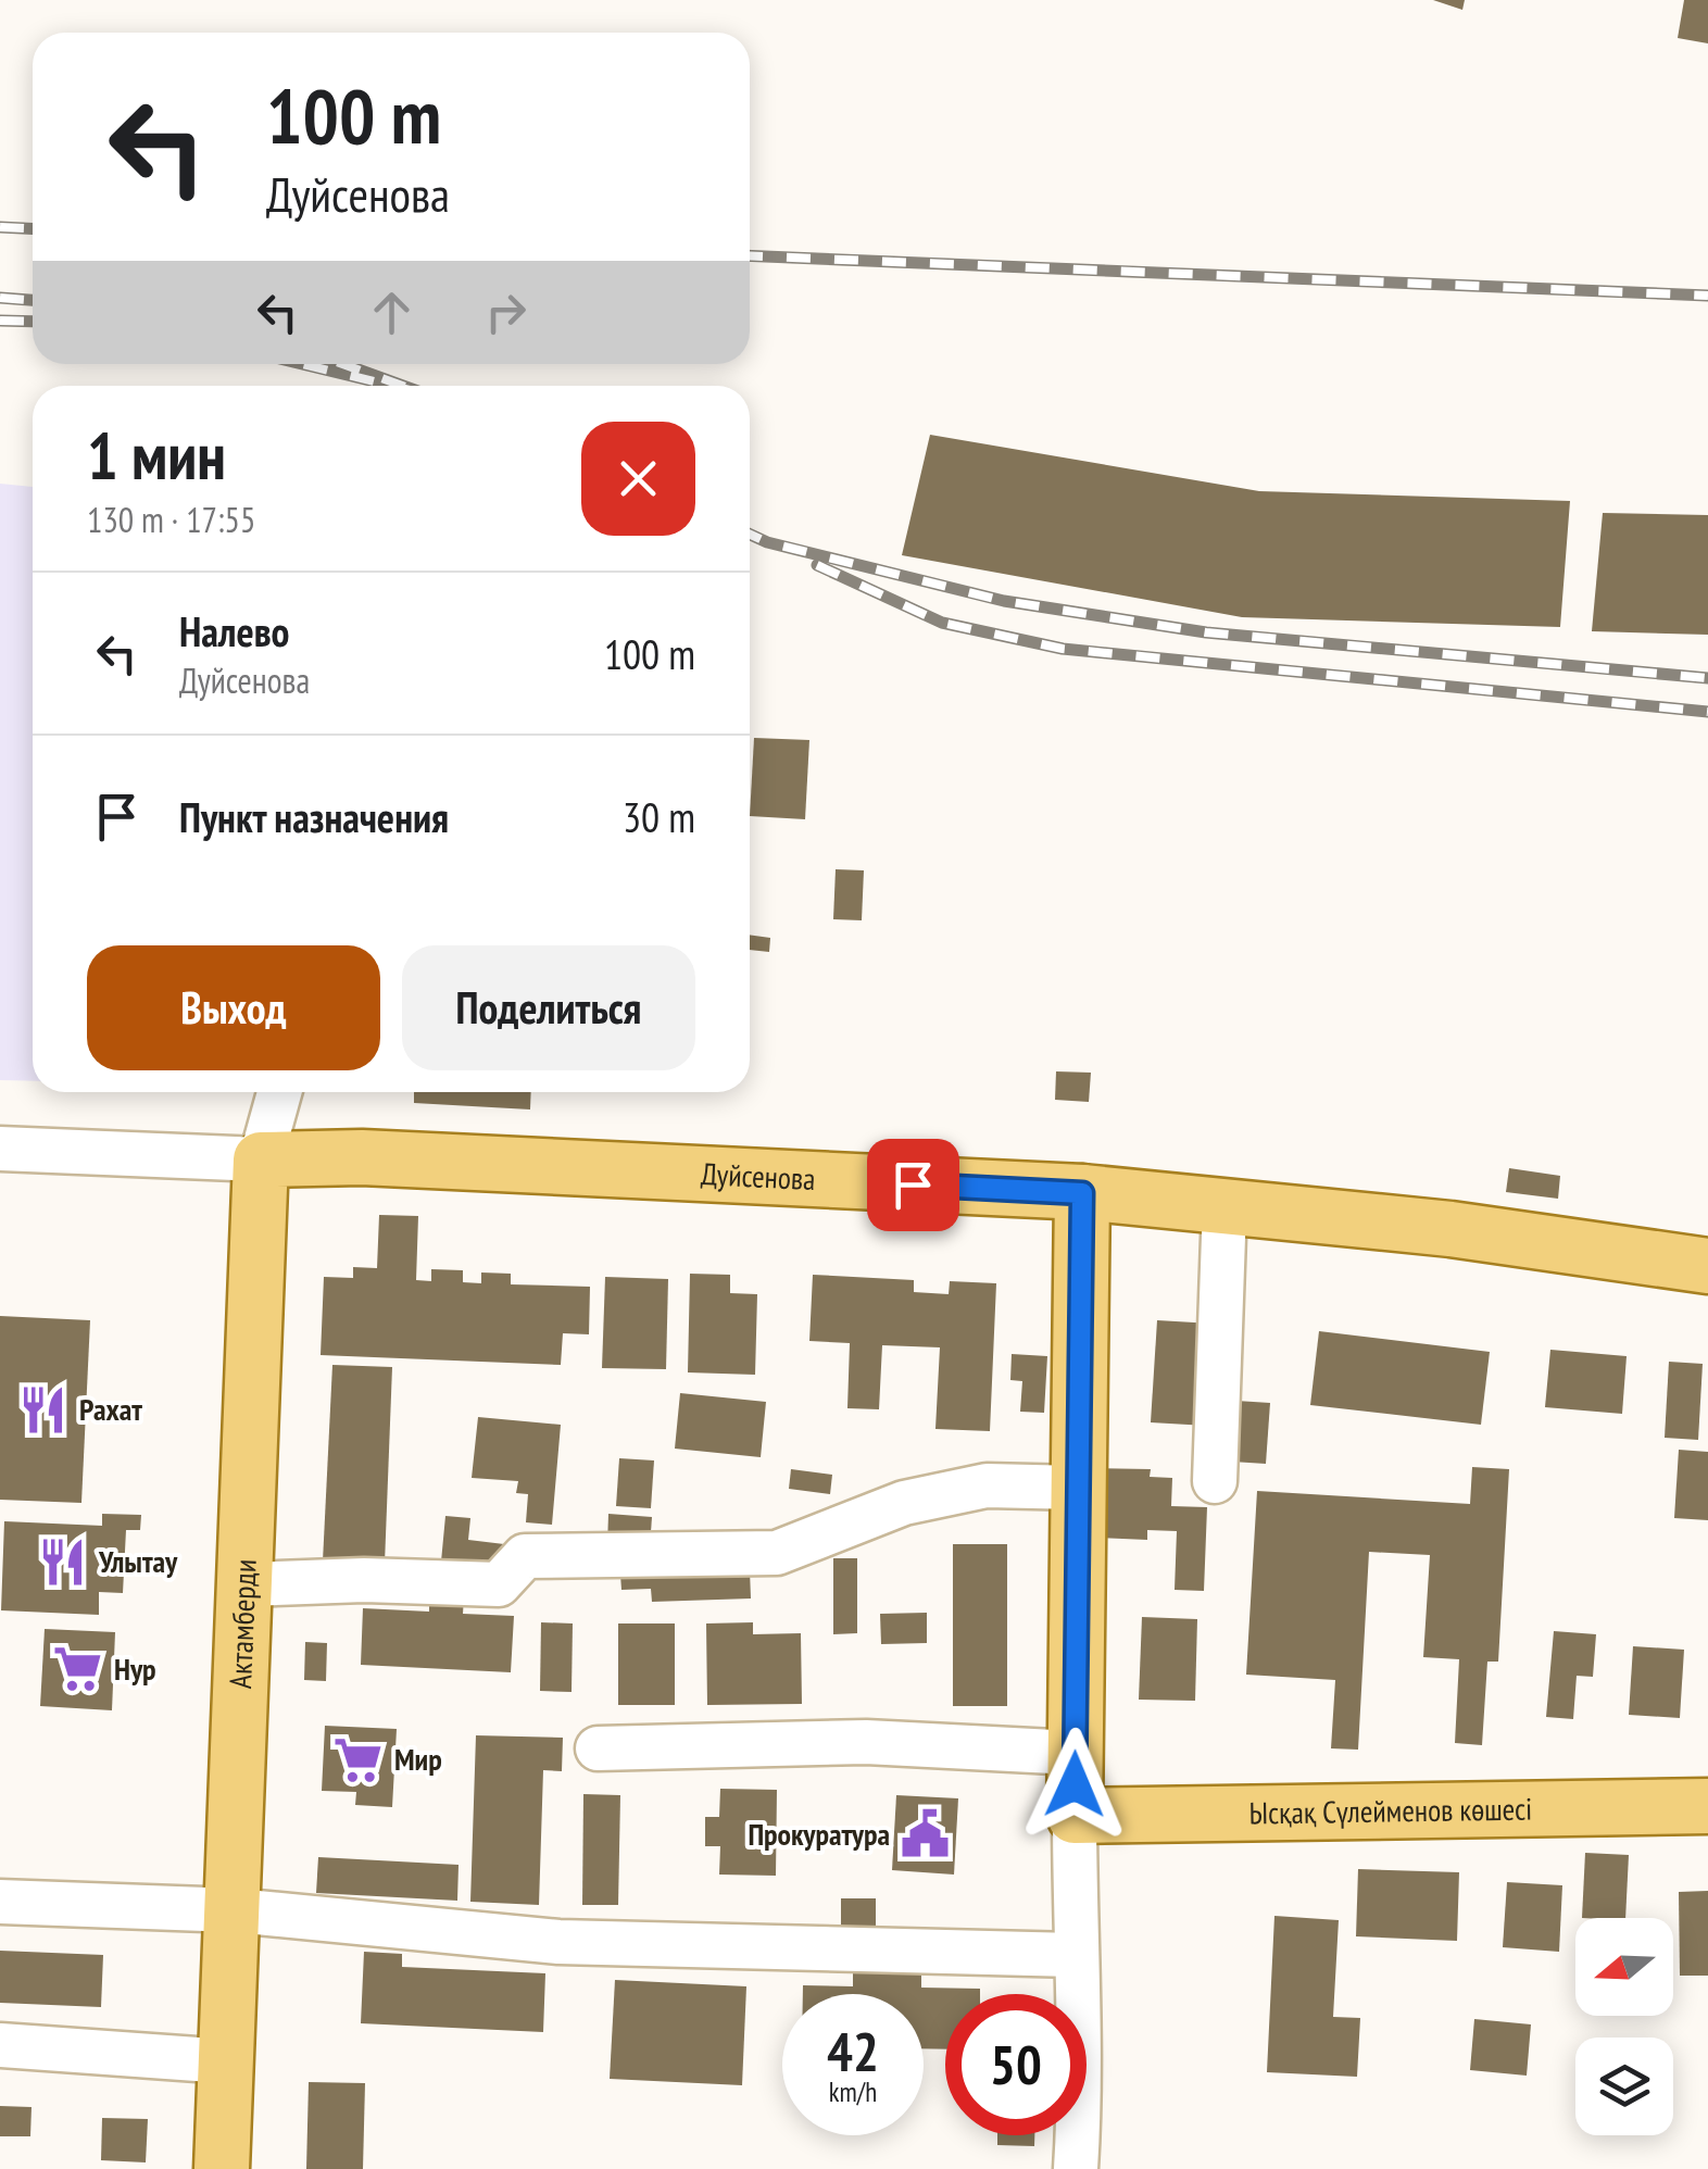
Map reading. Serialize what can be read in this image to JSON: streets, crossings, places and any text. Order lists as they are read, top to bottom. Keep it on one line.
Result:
{"streets":{"main road":["Дуйсенова","Актамберди","Ысқақ Сүлейменов көшесі"]},"crossings":[["Дуйсенова","Актамберди"]],"places":{"restaurant":["Рахат","Улытау"],"supermarket":["Нур","Мир"],"public building":["Прокуратура"]},"north":"left","page":{"turn":["100 m","Дуйсенова"],"heading":["1 мин","130 m · 17:55"],"list":[{"name":"Налево","note":"Дуйсенова","value":"100 m"},{"name":"Пункт назначения","value":"30 m"}],"buttons":["Выход","Поделиться"],"speed":"42 km/h","limit":"50"}}
